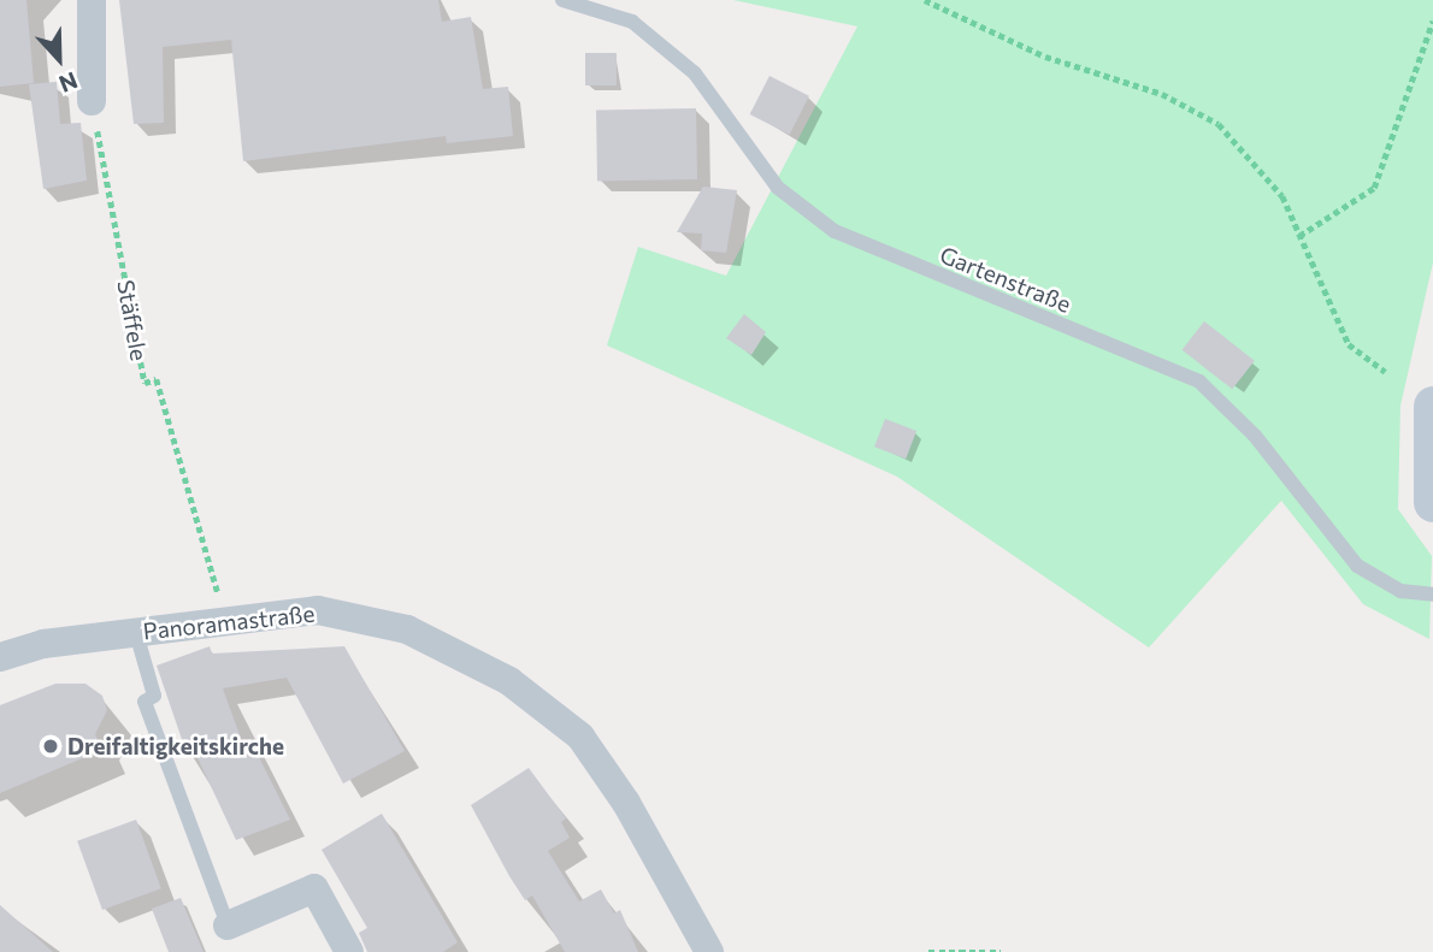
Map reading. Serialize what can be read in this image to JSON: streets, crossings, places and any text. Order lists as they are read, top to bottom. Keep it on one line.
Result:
{"streets":{"street":["Panoramastraße"],"lane":["Gartenstraße"],"path":["Stäffele"]},"crossings":[["Stäffele","Panoramastraße"]],"places":["Dreifaltigkeitskirche"],"north":"bottom"}
